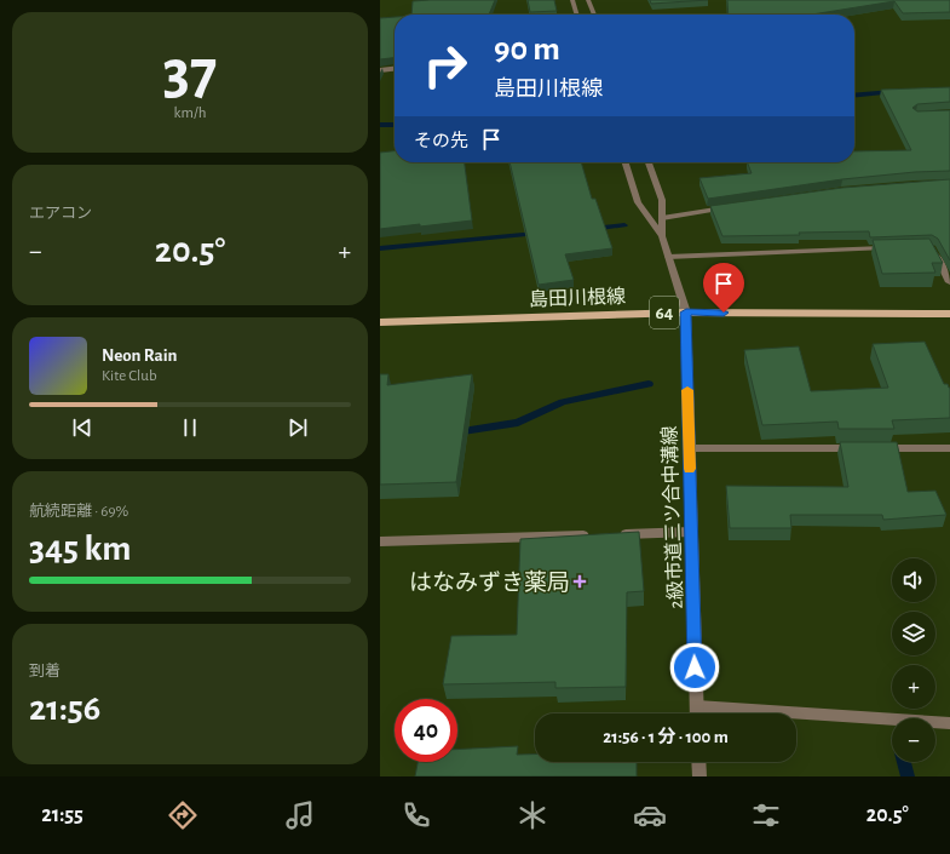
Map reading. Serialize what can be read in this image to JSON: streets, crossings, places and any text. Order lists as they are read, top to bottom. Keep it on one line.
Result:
{"streets":{"main road":["島田川根線","64"],"street":["2級市道三ツ合中溝線"]},"crossings":[["島田川根線","2級市道三ツ合中溝線"]],"places":{"health":["はなみずき薬局"]},"page":{"tile":[["37","km/h"],"エアコン",["航続距離 · 69%","345 km"],["到着","21:56"]],"turn":["90 m","島田川根線"],"then":"その先","heat":["−","20.5°","+"],"song":["Neon Rain","Kite Club"],"map_buttons":["+","−"],"limit":"40","trip":"21:56 · 1 分 · 100 m","tabs":["21:55","20.5°"]}}
